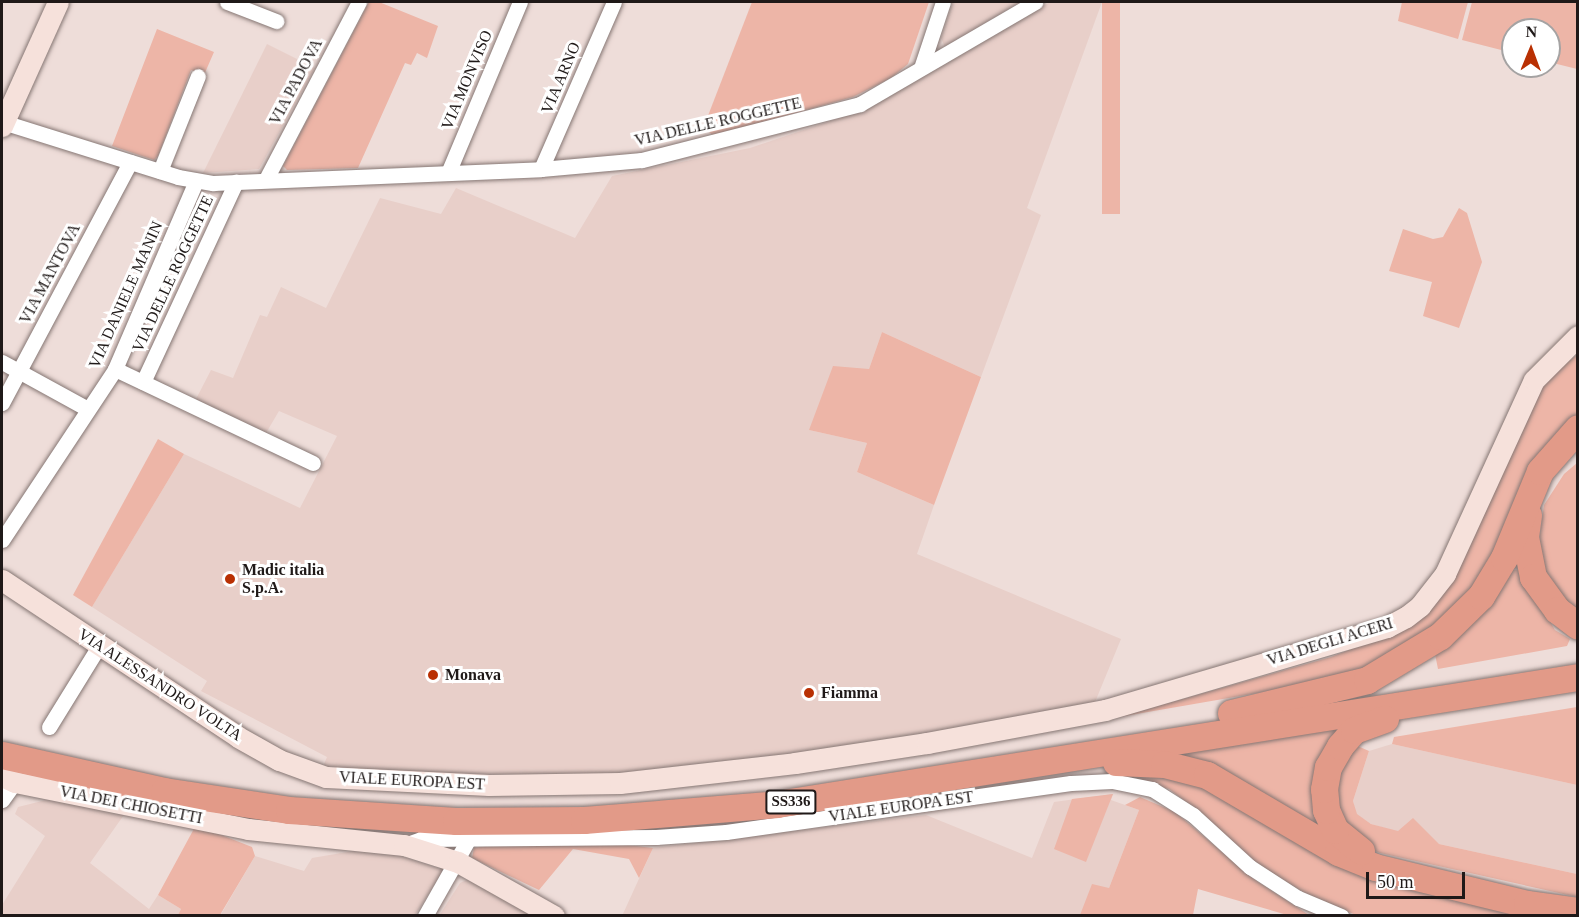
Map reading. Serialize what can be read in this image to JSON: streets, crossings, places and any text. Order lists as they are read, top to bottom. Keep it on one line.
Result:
{"streets":{"highway":["SS336"],"street":["VIA ARNO","VIA MONVISO","VIA PADOVA","VIA DELLE ROGGETTE","VIA MANTOVA","VIA DANIELE MANIN","VIA DEGLI ACERI","VIA ALESSANDRO VOLTA","VIALE EUROPA EST","VIA DEI CHIOSETTI"]},"crossings":[["VIA ARNO","VIA DELLE ROGGETTE"],["VIA MONVISO","VIA DELLE ROGGETTE"],["VIA PADOVA","VIA DELLE ROGGETTE"],["VIA DELLE ROGGETTE","VIA MANTOVA"],["VIA DELLE ROGGETTE","VIA DANIELE MANIN"],["VIA DEGLI ACERI","VIALE EUROPA EST"],["VIA ALESSANDRO VOLTA","VIALE EUROPA EST"],["VIALE EUROPA EST","VIA DEI CHIOSETTI"]],"places":["Madic italia S.p.A.","Monava","Fiamma"],"scale_bar":"50 m","north":"top"}
